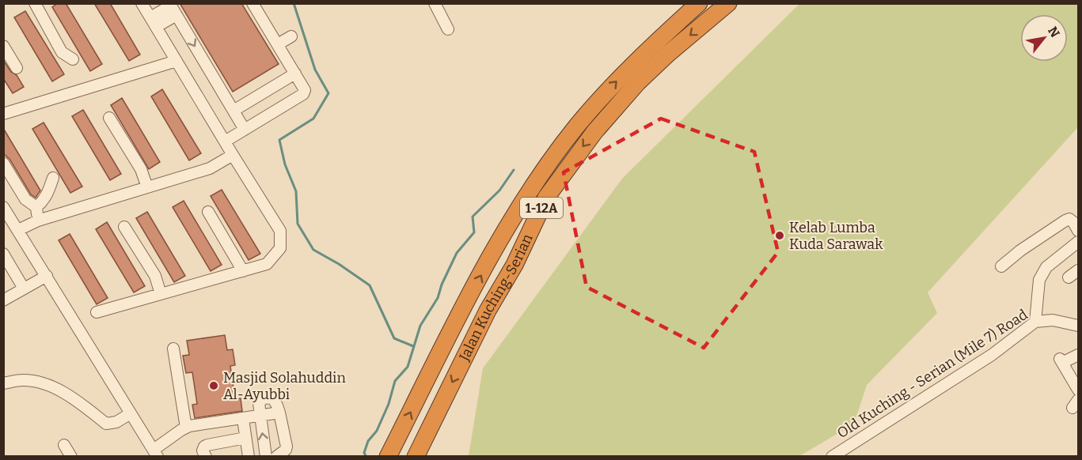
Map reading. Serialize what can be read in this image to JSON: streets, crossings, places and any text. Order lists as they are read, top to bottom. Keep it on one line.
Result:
{"streets":{"highway":["1-12A","Jalan Kuching-Serian"],"street":["Old Kuching - Serian (Mile 7) Road"]},"places":["Kelab Lumba Kuda Sarawak","Masjid Solahuddin Al-Ayubbi"],"north":"top right"}
